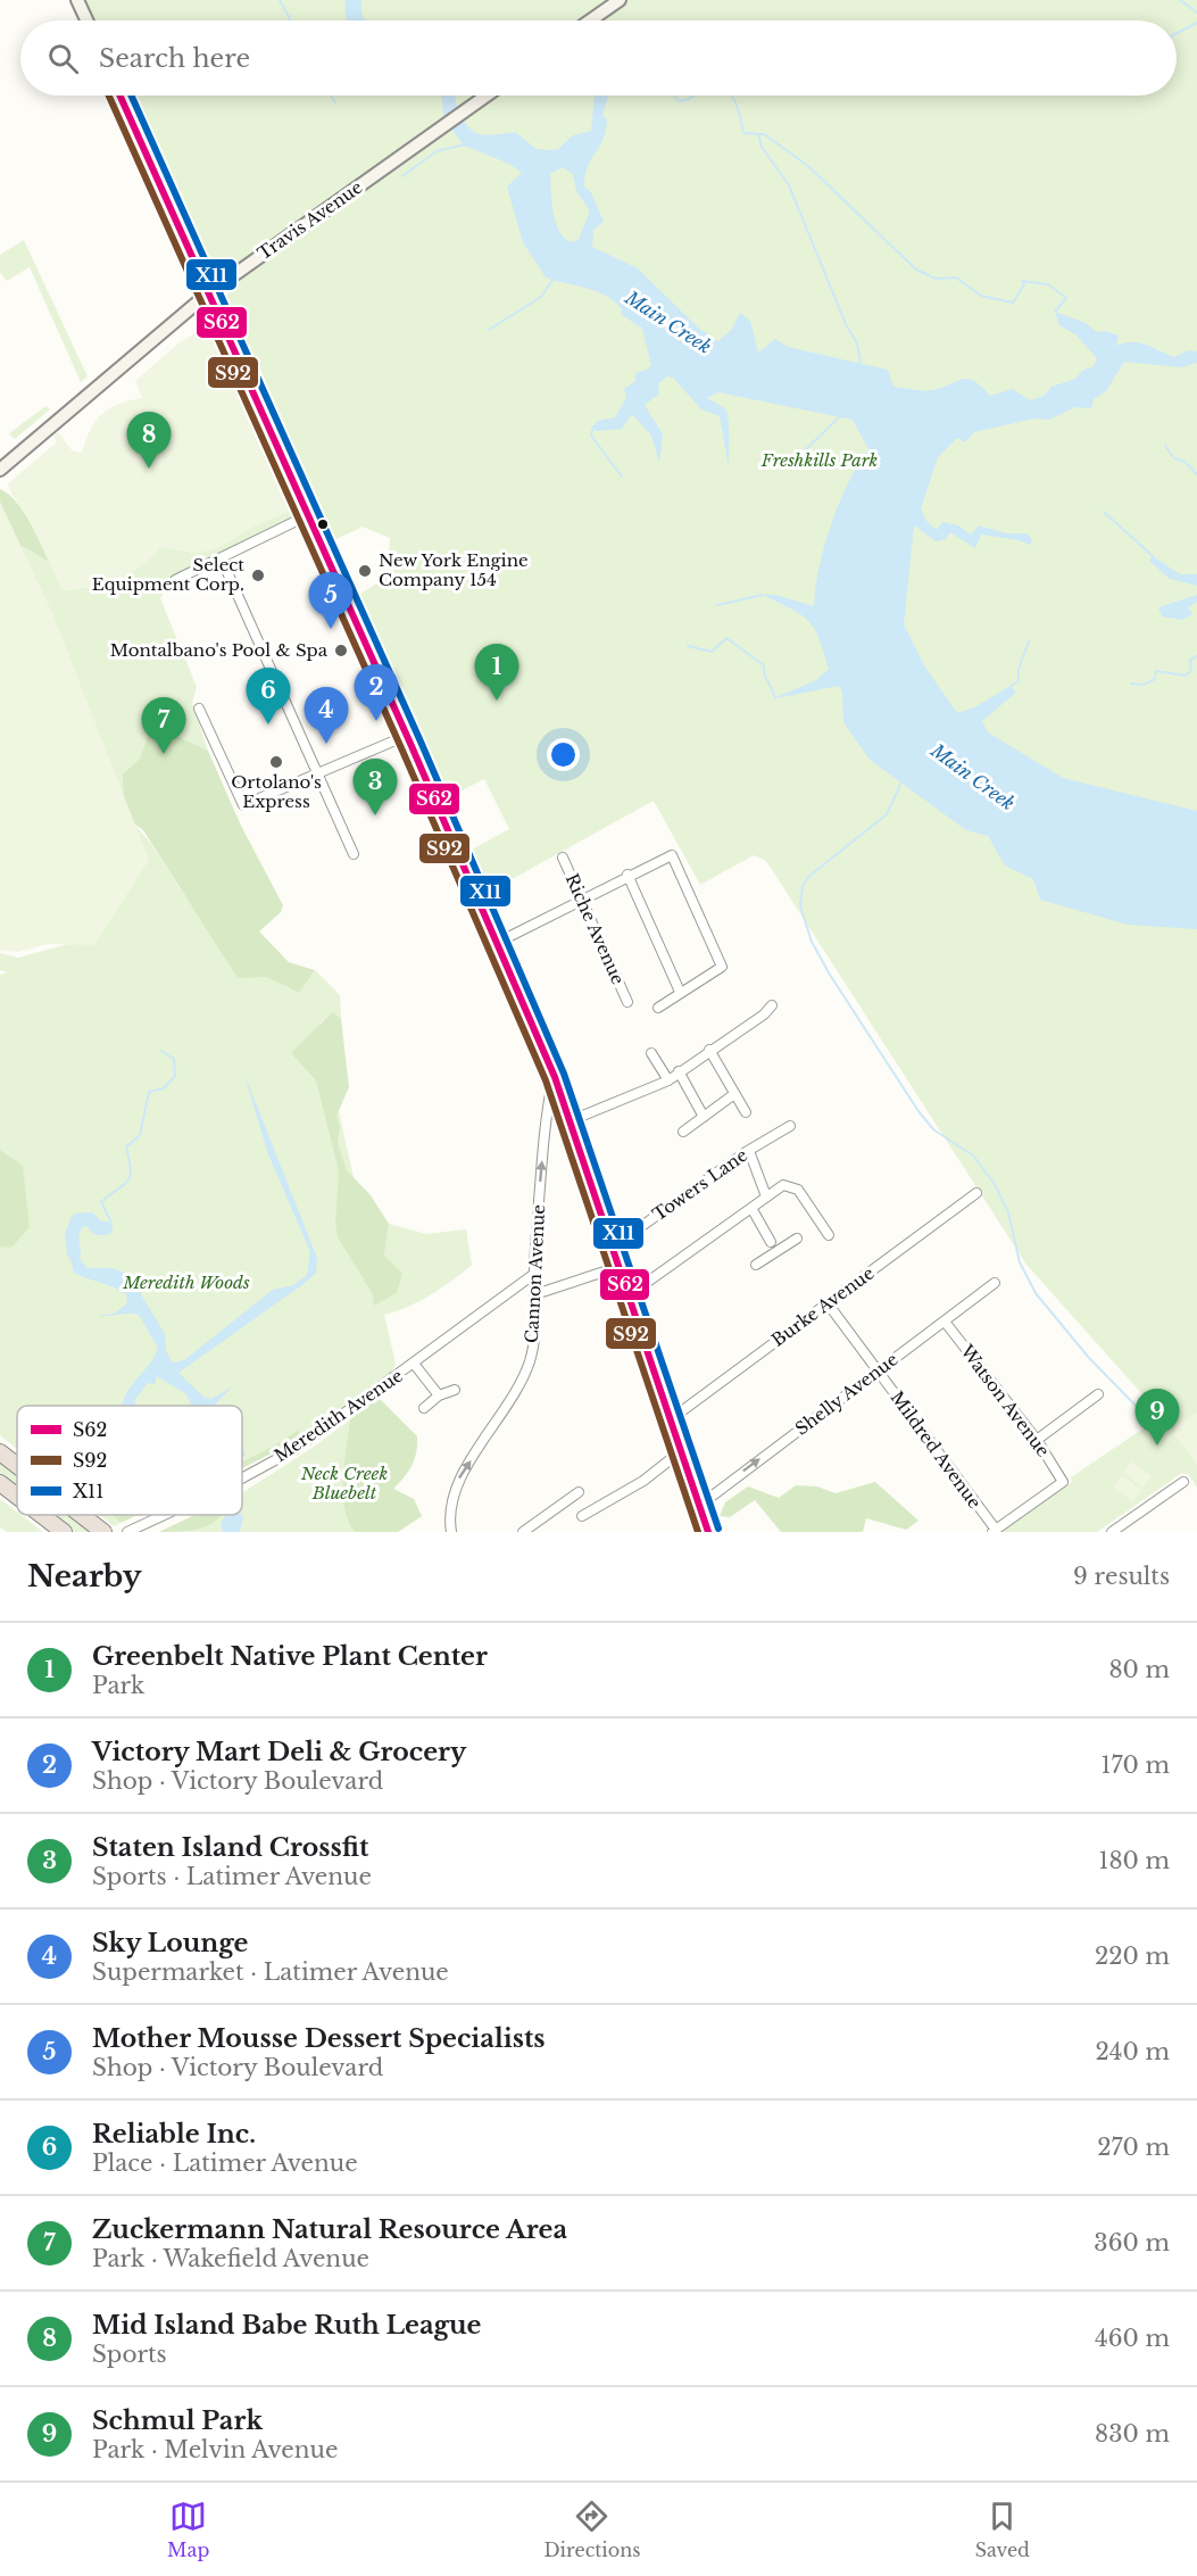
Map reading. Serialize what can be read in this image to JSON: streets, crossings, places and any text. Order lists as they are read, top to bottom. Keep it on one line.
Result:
{"streets":{"main road":["Travis Avenue"],"street":["Riche Avenue","Towers Lane","Cannon Avenue","Burke Avenue","Shelly Avenue","Watson Avenue","Meredith Avenue","Mildred Avenue"]},"crossings":[["Cannon Avenue","Meredith Avenue"],["Burke Avenue","Mildred Avenue"],["Shelly Avenue","Watson Avenue"],["Shelly Avenue","Mildred Avenue"],["Watson Avenue","Mildred Avenue"]],"one_way":["Cannon Avenue","Shelly Avenue"],"water":["Main Creek"],"parks":["Freshkills Park","Meredith Woods","Neck Creek Bluebelt"],"places":["New York Engine Company 154","Select Equipment Corp.","Montalbano's Pool & Spa","Ortolano's Express"],"lines":["transit line S62","transit line S92","transit line X11"],"legend":["S62","S92","X11"],"page":{"search":"Search here","pins":["8","5","1","2","6","4","7","3","9"],"heading":["Nearby","9 results"],"list":[{"mark":"1","name":"Greenbelt Native Plant Center","note":"Park","value":"80 m"},{"mark":"2","name":"Victory Mart Deli & Grocery","note":"Shop · Victory Boulevard","value":"170 m"},{"mark":"3","name":"Staten Island Crossfit","note":"Sports · Latimer Avenue","value":"180 m"},{"mark":"4","name":"Sky Lounge","note":"Supermarket · Latimer Avenue","value":"220 m"},{"mark":"5","name":"Mother Mousse Dessert Specialists","note":"Shop · Victory Boulevard","value":"240 m"},{"mark":"6","name":"Reliable Inc.","note":"Place · Latimer Avenue","value":"270 m"},{"mark":"7","name":"Zuckermann Natural Resource Area","note":"Park · Wakefield Avenue","value":"360 m"},{"mark":"8","name":"Mid Island Babe Ruth League","note":"Sports","value":"460 m"},{"mark":"9","name":"Schmul Park","note":"Park · Melvin Avenue","value":"830 m"}],"nav":["Map","Directions","Saved"]}}
